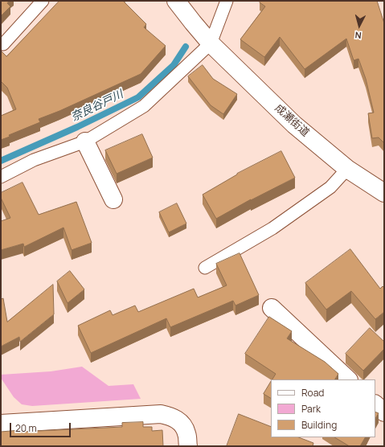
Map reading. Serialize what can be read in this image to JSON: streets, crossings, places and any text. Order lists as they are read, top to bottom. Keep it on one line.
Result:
{"streets":{"street":["成瀬街道"]},"water":["奈良谷戸川"],"legend":["Road","Park","Building"],"scale_bar":"20 m","north":"bottom"}
